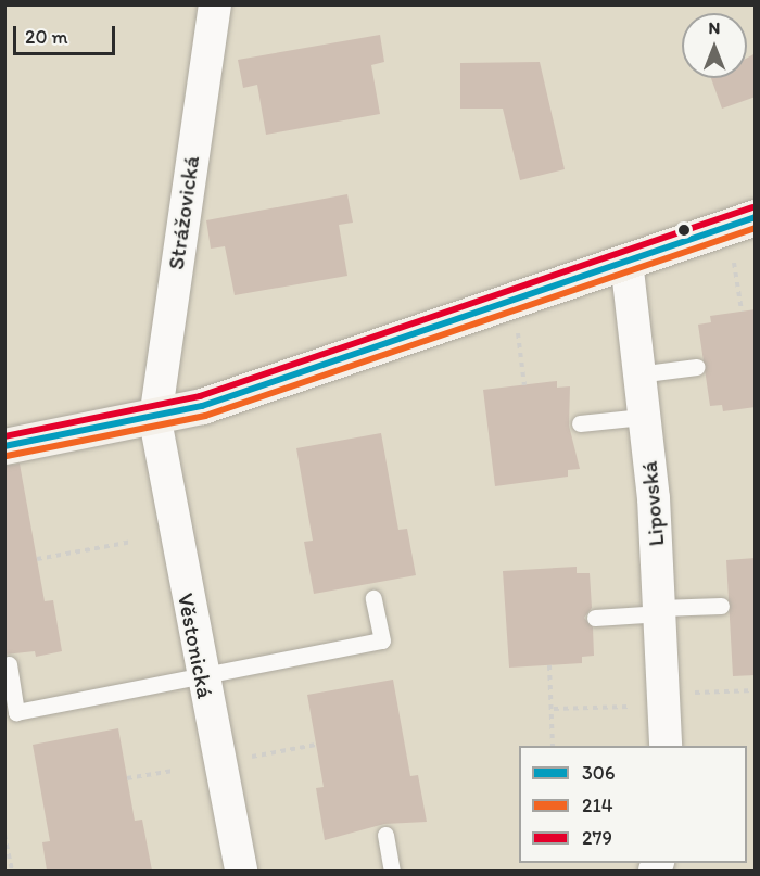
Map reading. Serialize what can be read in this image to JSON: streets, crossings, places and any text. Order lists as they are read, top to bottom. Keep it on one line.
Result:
{"streets":{"street":["Strážovická","Lipovská","Věstonická"]},"crossings":[["Strážovická","Věstonická"]],"lines":["transit line 279","transit line 306","transit line 214"],"legend":["306","214","279"],"scale_bar":"20 m","north":"top"}
